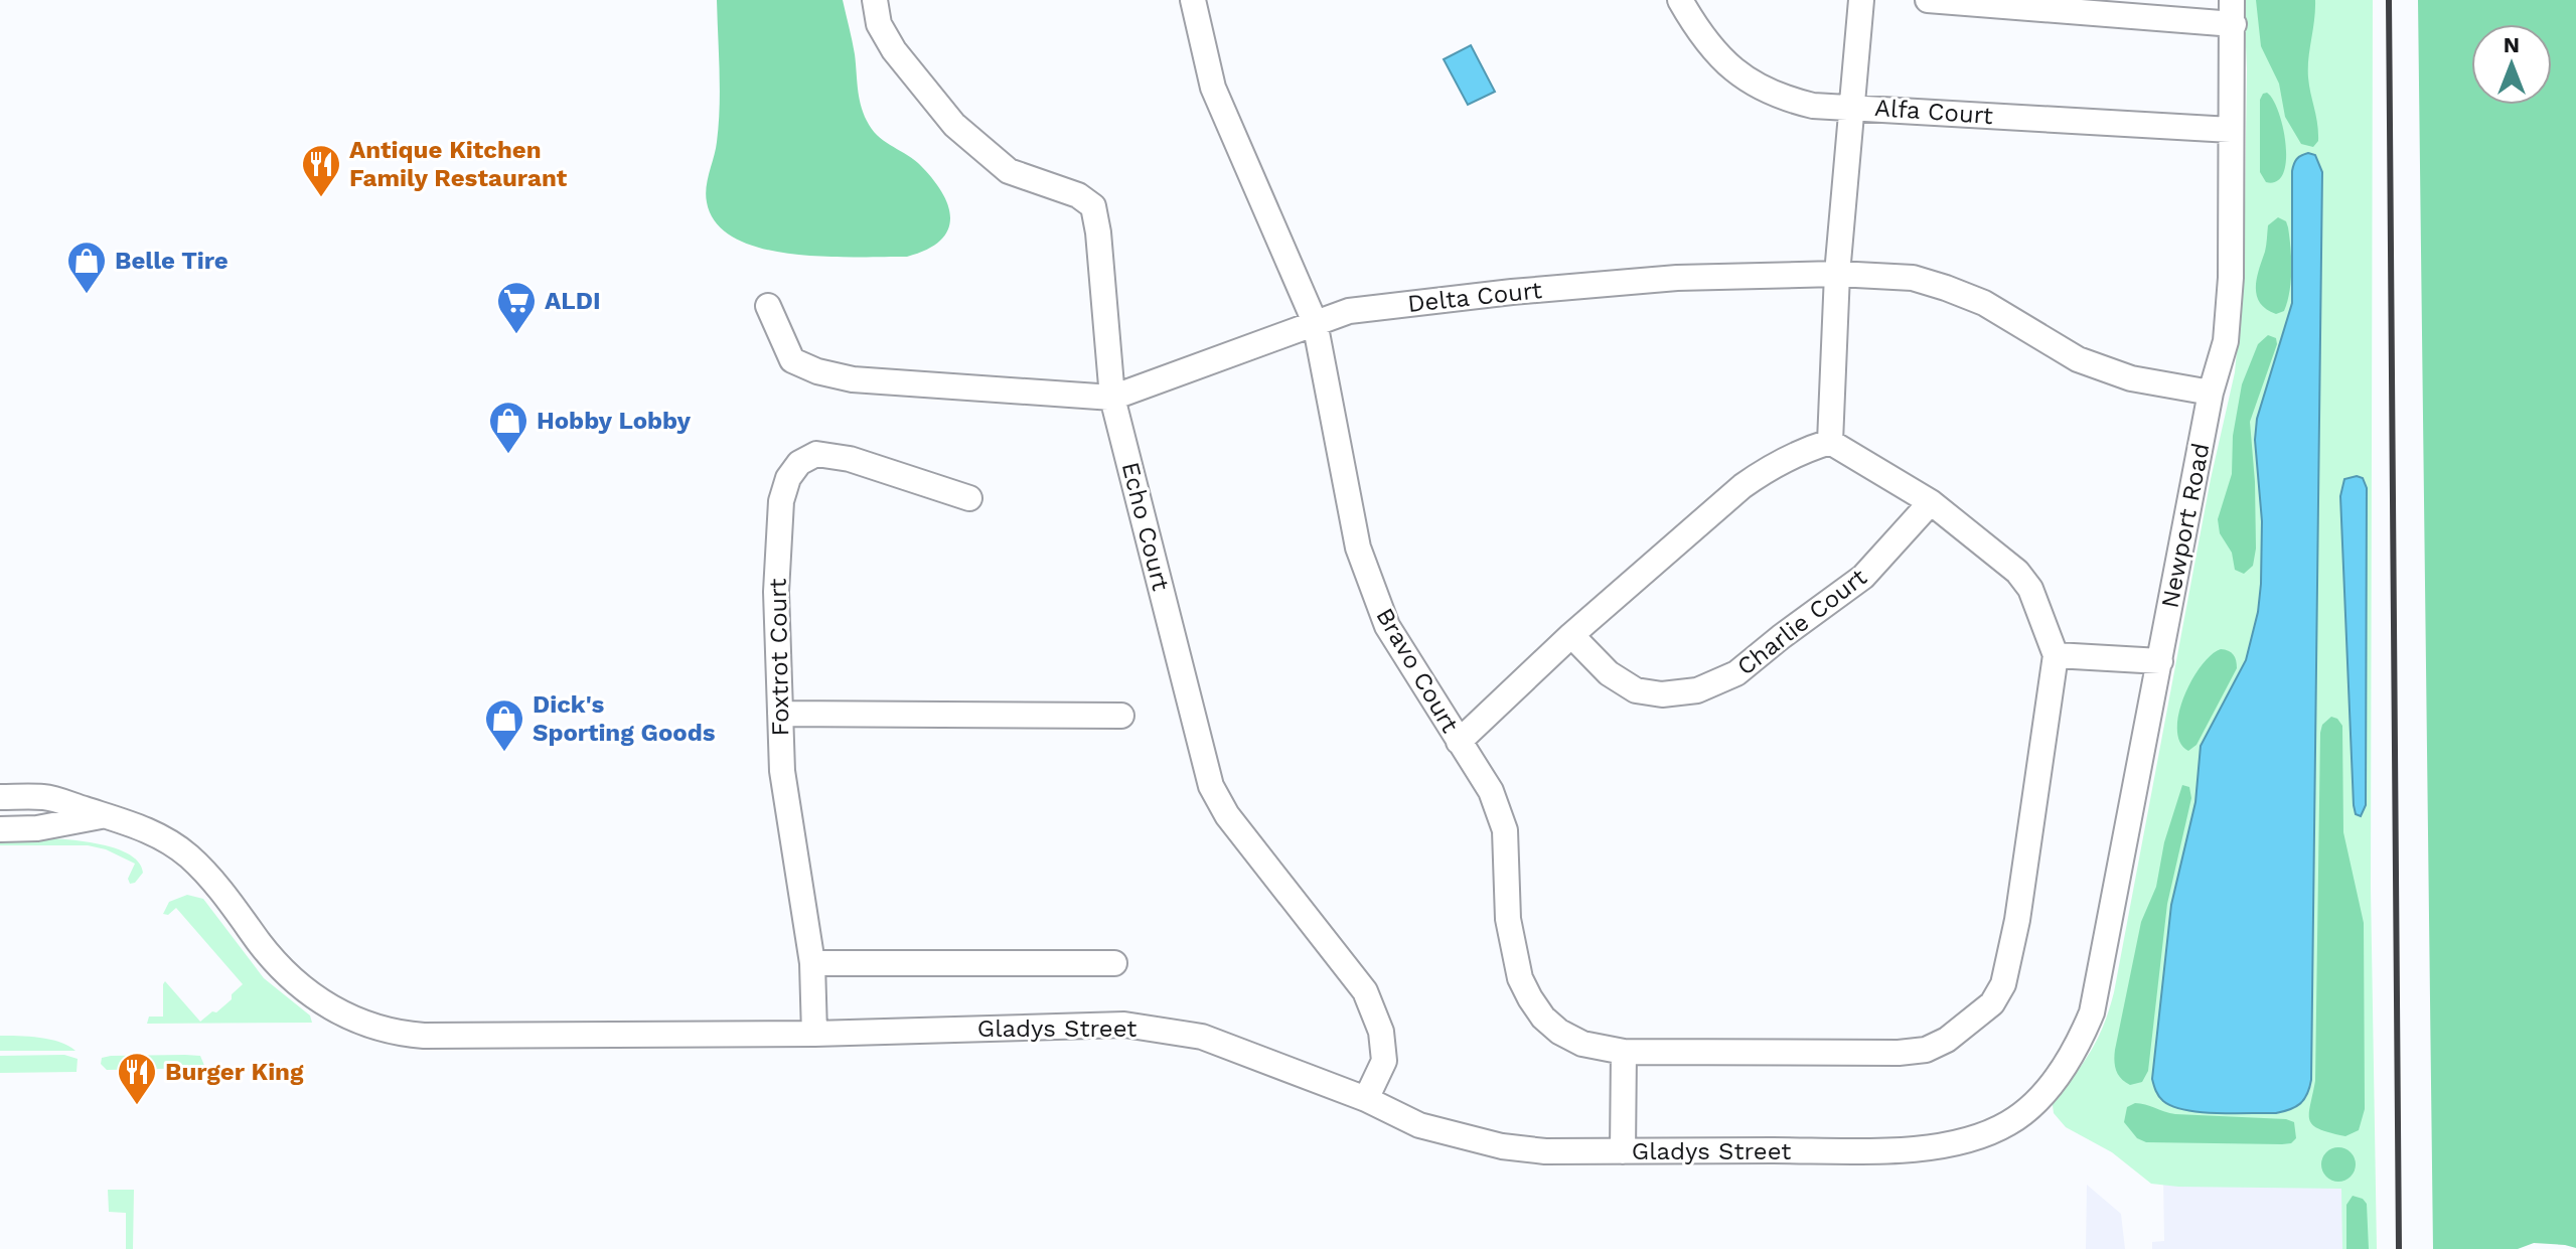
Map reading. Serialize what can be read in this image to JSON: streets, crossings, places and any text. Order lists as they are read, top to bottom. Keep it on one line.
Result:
{"streets":{"street":["Alfa Court","Delta Court","Newport Road","Echo Court","Charlie Court","Foxtrot Court","Bravo Court","Gladys Street"]},"crossings":[["Alfa Court","Newport Road"],["Delta Court","Newport Road"],["Delta Court","Echo Court"],["Delta Court","Bravo Court"],["Newport Road","Gladys Street"],["Echo Court","Gladys Street"],["Foxtrot Court","Gladys Street"]],"places":{"restaurant":["Antique Kitchen Family Restaurant","Burger King"],"shop":["Belle Tire","Hobby Lobby","Dick's Sporting Goods"],"supermarket":["ALDI"]},"north":"top"}
